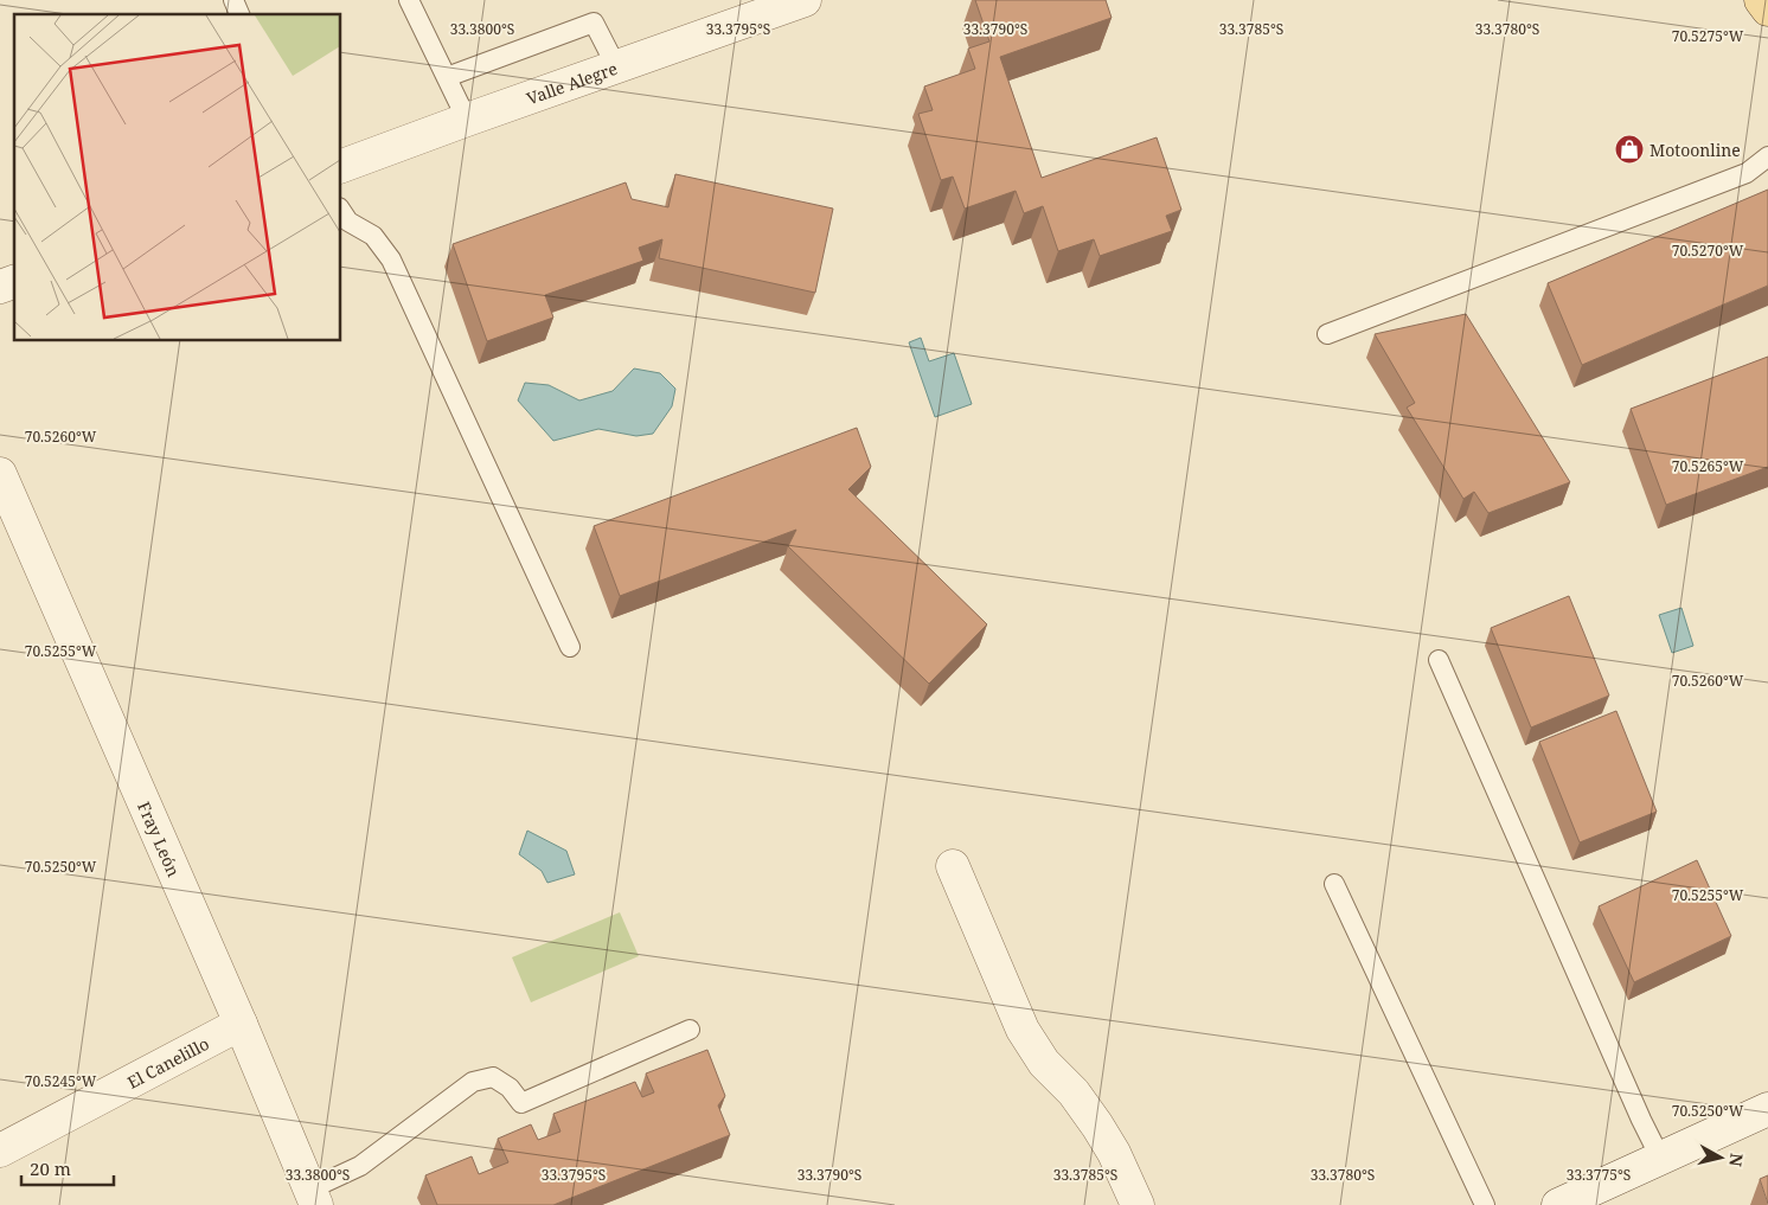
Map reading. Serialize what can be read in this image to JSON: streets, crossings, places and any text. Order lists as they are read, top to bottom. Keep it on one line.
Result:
{"streets":{"street":["Valle Alegre","Fray León","El Canelillo"]},"crossings":[["Fray León","El Canelillo"]],"places":{"shop":["Motoonline"]},"scale_bar":"20 m","north":"right","coordinates":["33.3800°S","33.3795°S","33.3790°S","33.3785°S","33.3780°S","70.5275°W","70.5270°W","70.5260°W","70.5265°W","70.5255°W","70.5250°W","70.5245°W","33.3775°S"]}
